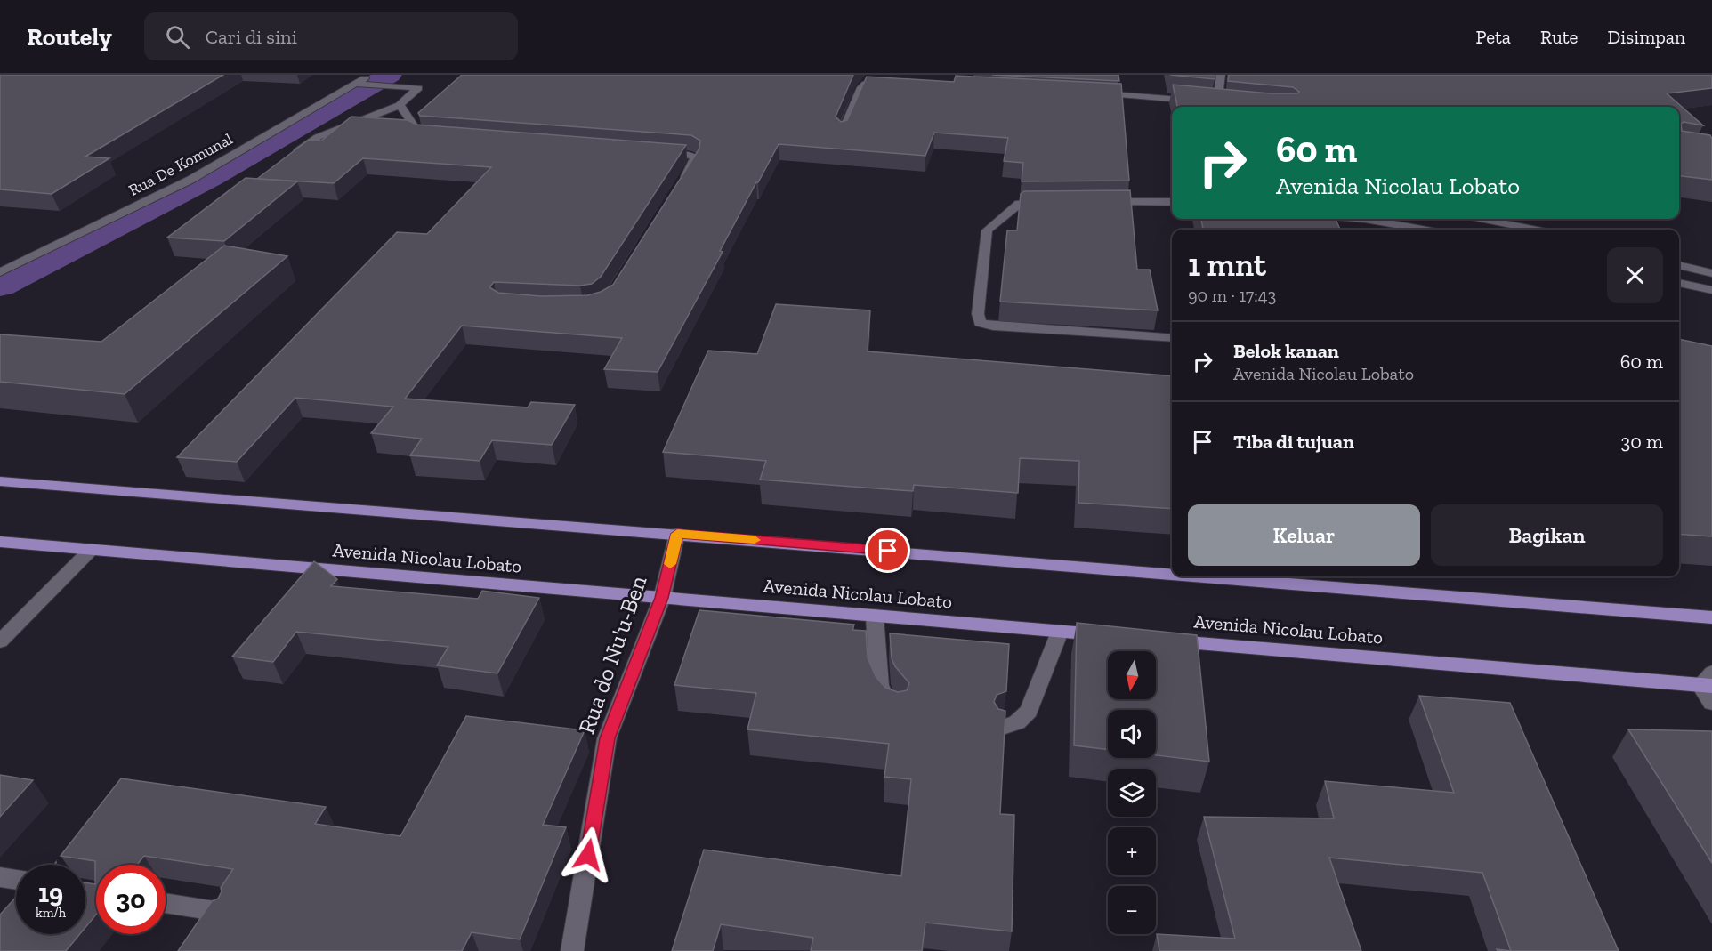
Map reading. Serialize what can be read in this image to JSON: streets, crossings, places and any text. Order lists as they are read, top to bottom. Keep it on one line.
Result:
{"streets":{"main road":["Avenida Nicolau Lobato"],"street":["Rua De Komunal","Rua do Nu'u-Ben"]},"crossings":[["Avenida Nicolau Lobato","Rua do Nu'u-Ben"]],"north":"bottom","page":{"header":"Routely","search":"Cari di sini","nav":["Peta","Rute","Disimpan"],"turn":["60 m","Avenida Nicolau Lobato"],"heading":["1 mnt","90 m · 17:43"],"list":[{"name":"Belok kanan","note":"Avenida Nicolau Lobato","value":"60 m"},{"name":"Tiba di tujuan","value":"30 m"}],"buttons":["Keluar","Bagikan"],"map_buttons":["+","−"],"speed":"19 km/h","limit":"30"}}
